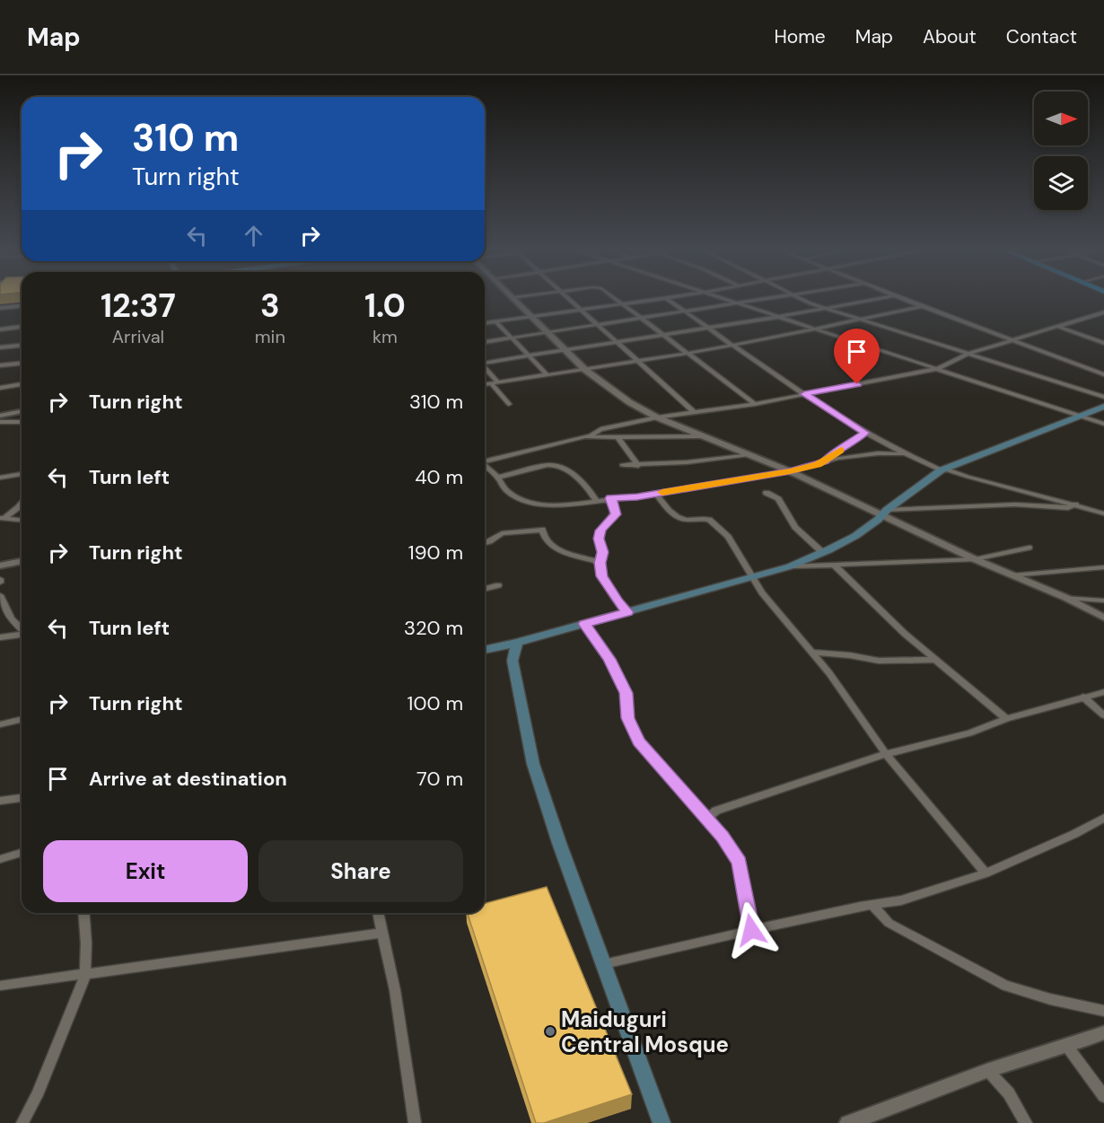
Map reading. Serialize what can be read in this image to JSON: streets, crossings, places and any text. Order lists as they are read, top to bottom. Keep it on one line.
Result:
{"places":["Maiduguri Central Mosque"],"north":"right","page":{"header":"Map","nav":["Home","Map","About","Contact"],"turn":["310 m","Turn right"],"eta":["12:37","Arrival","3","min","1.0","km"],"list":[{"name":"Turn right","value":"310 m"},{"name":"Turn left","value":"40 m"},{"name":"Turn right","value":"190 m"},{"name":"Turn left","value":"320 m"},{"name":"Turn right","value":"100 m"},{"name":"Arrive at destination","value":"70 m"}],"buttons":["Exit","Share"]}}
